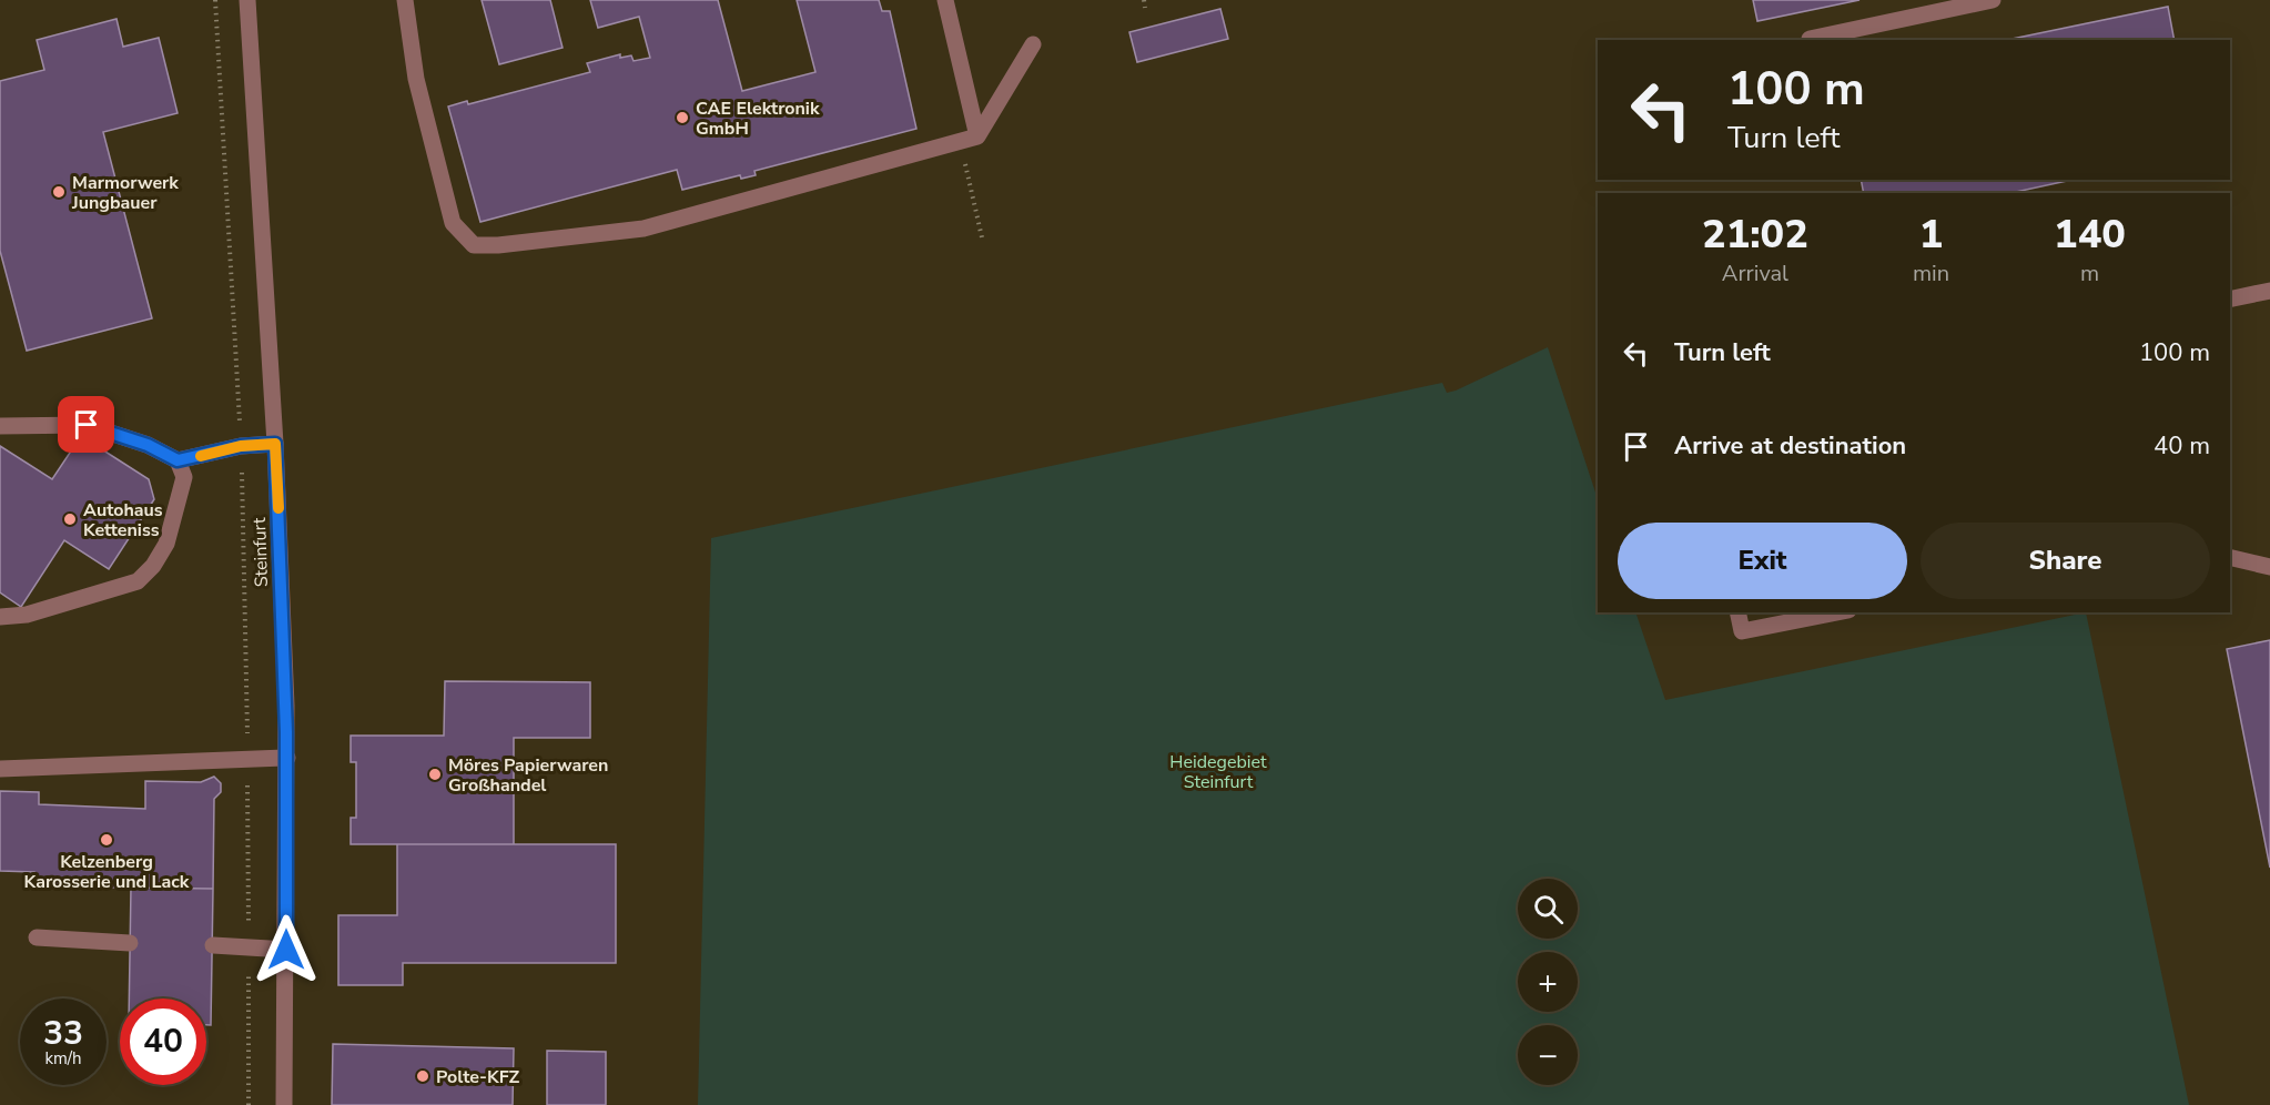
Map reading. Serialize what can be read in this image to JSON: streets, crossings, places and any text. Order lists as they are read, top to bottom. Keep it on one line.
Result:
{"streets":{"street":["Steinfurt"]},"parks":["Heidegebiet Steinfurt"],"places":["CAE Elektronik GmbH","Marmorwerk Jungbauer","Autohaus Ketteniss","Möres Papierwaren Großhandel","Kelzenberg Karosserie und Lack","Polte-KFZ"],"page":{"turn":["100 m","Turn left"],"eta":["21:02","Arrival","1","min","140","m"],"list":[{"name":"Turn left","value":"100 m"},{"name":"Arrive at destination","value":"40 m"}],"buttons":["Exit","Share"],"map_buttons":["+","−"],"speed":"33 km/h","limit":"40"}}
